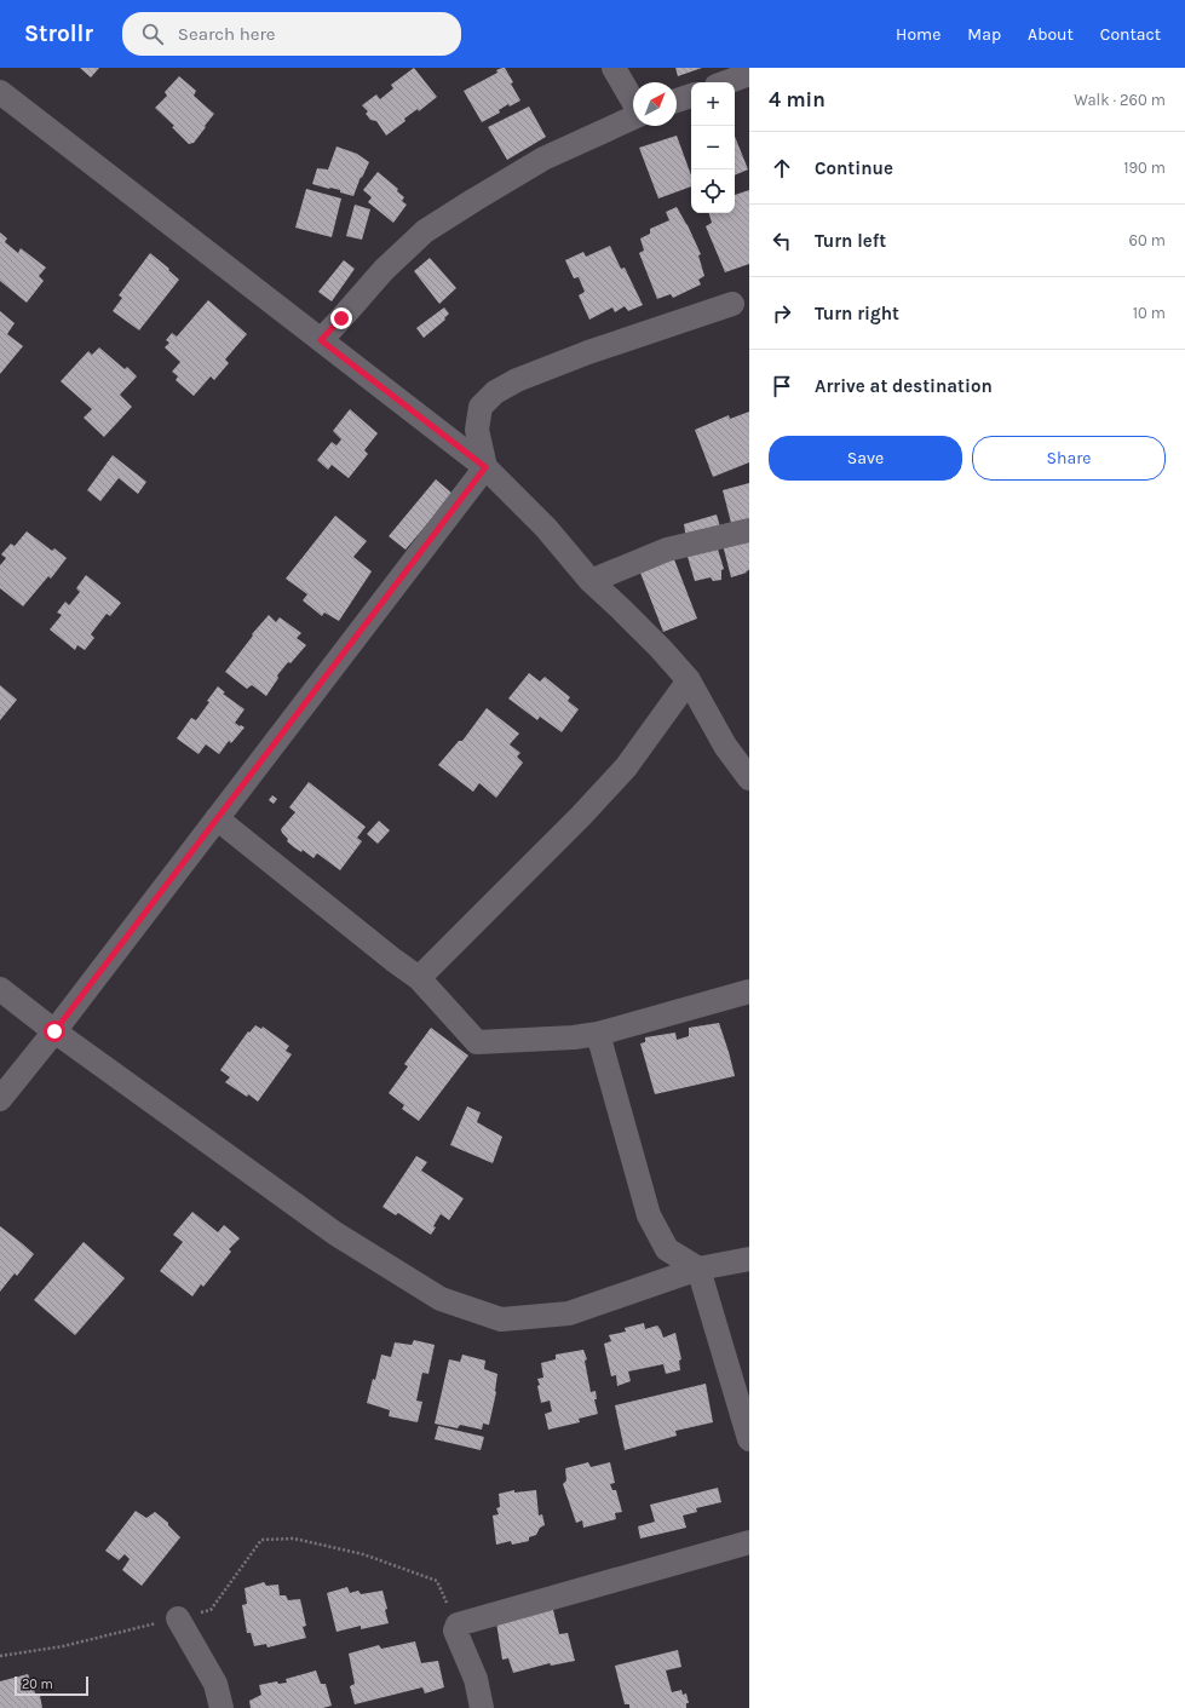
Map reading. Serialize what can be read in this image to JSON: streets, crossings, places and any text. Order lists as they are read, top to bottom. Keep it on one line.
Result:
{"scale_bar":"20 m","north":"top right","page":{"header":"Strollr","search":"Search here","nav":["Home","Map","About","Contact"],"heading":["4 min","Walk · 260 m"],"map_buttons":["+","−"],"list":[["Continue","190 m"],["Turn left","60 m"],["Turn right","10 m"],"Arrive at destination"],"buttons":["Save","Share"],"scale":"20 m"}}
